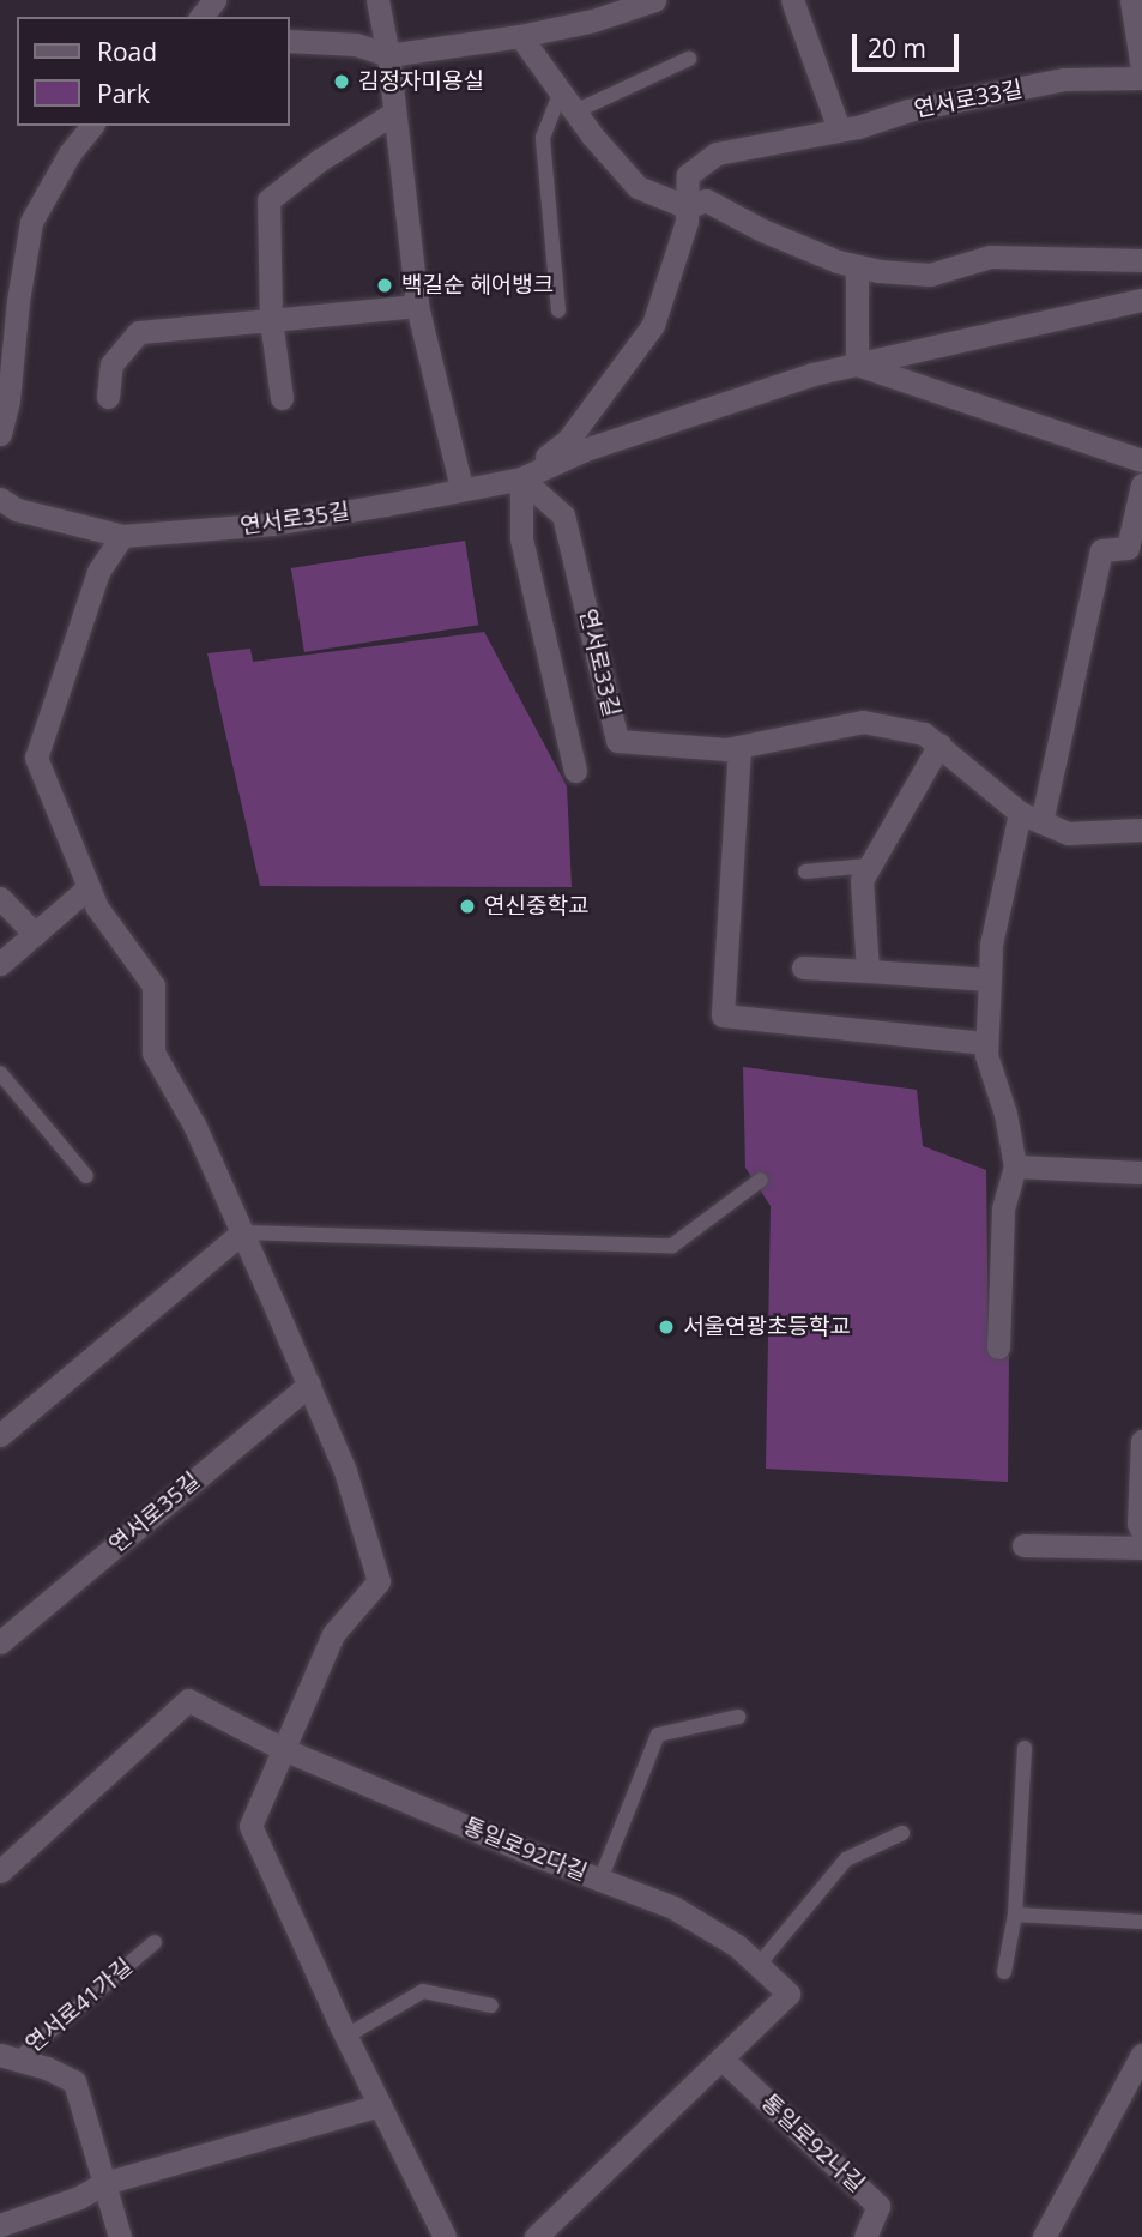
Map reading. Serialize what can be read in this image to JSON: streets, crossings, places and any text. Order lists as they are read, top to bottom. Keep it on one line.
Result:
{"streets":{"street":["연서로33길","연서로35길","통일로92다길","통일로92나길"],"lane":["연서로41가길"]},"crossings":[["통일로92다길","통일로92나길"]],"places":["김정자미용실","백길순 헤어뱅크","연신중학교","서울연광초등학교"],"legend":["Road","Park"],"scale_bar":"20 m"}
